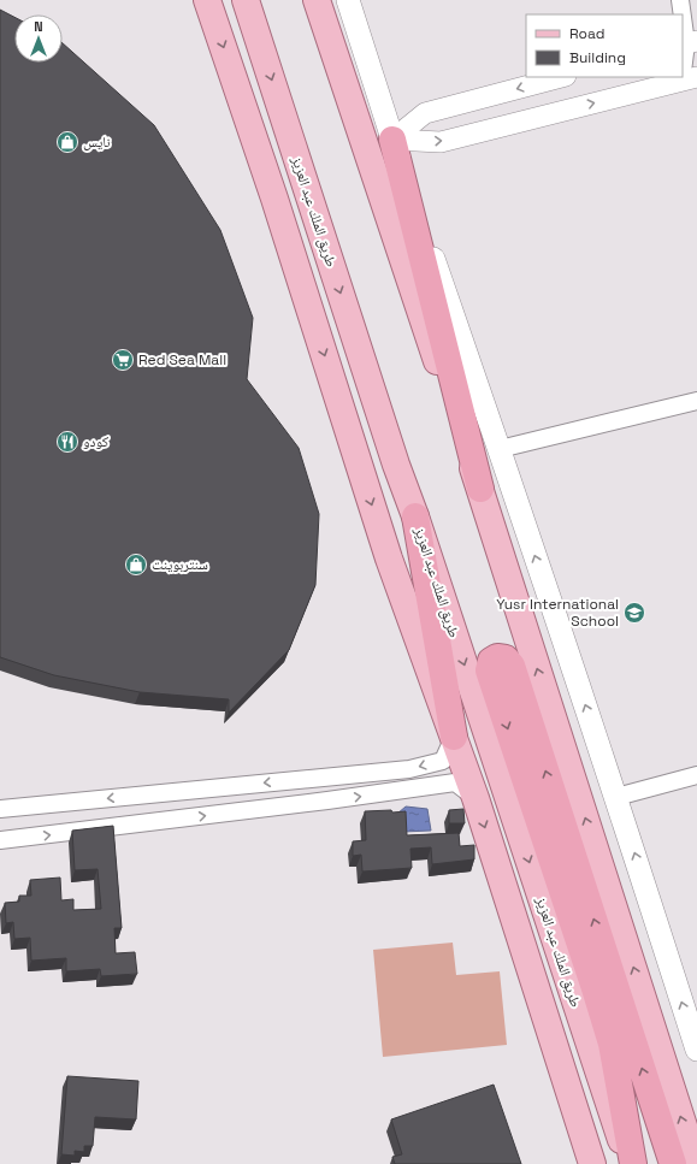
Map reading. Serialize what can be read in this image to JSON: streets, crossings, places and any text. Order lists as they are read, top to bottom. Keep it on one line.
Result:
{"streets":{"main road":["طريق الملك عبد العزيز"]},"places":{"shop":["نايس","سنتربوينت"],"supermarket":["Red Sea Mall"],"restaurant":["كودو"],"school or university":["Yusr International School"]},"legend":["Road","Building"],"north":"top"}
